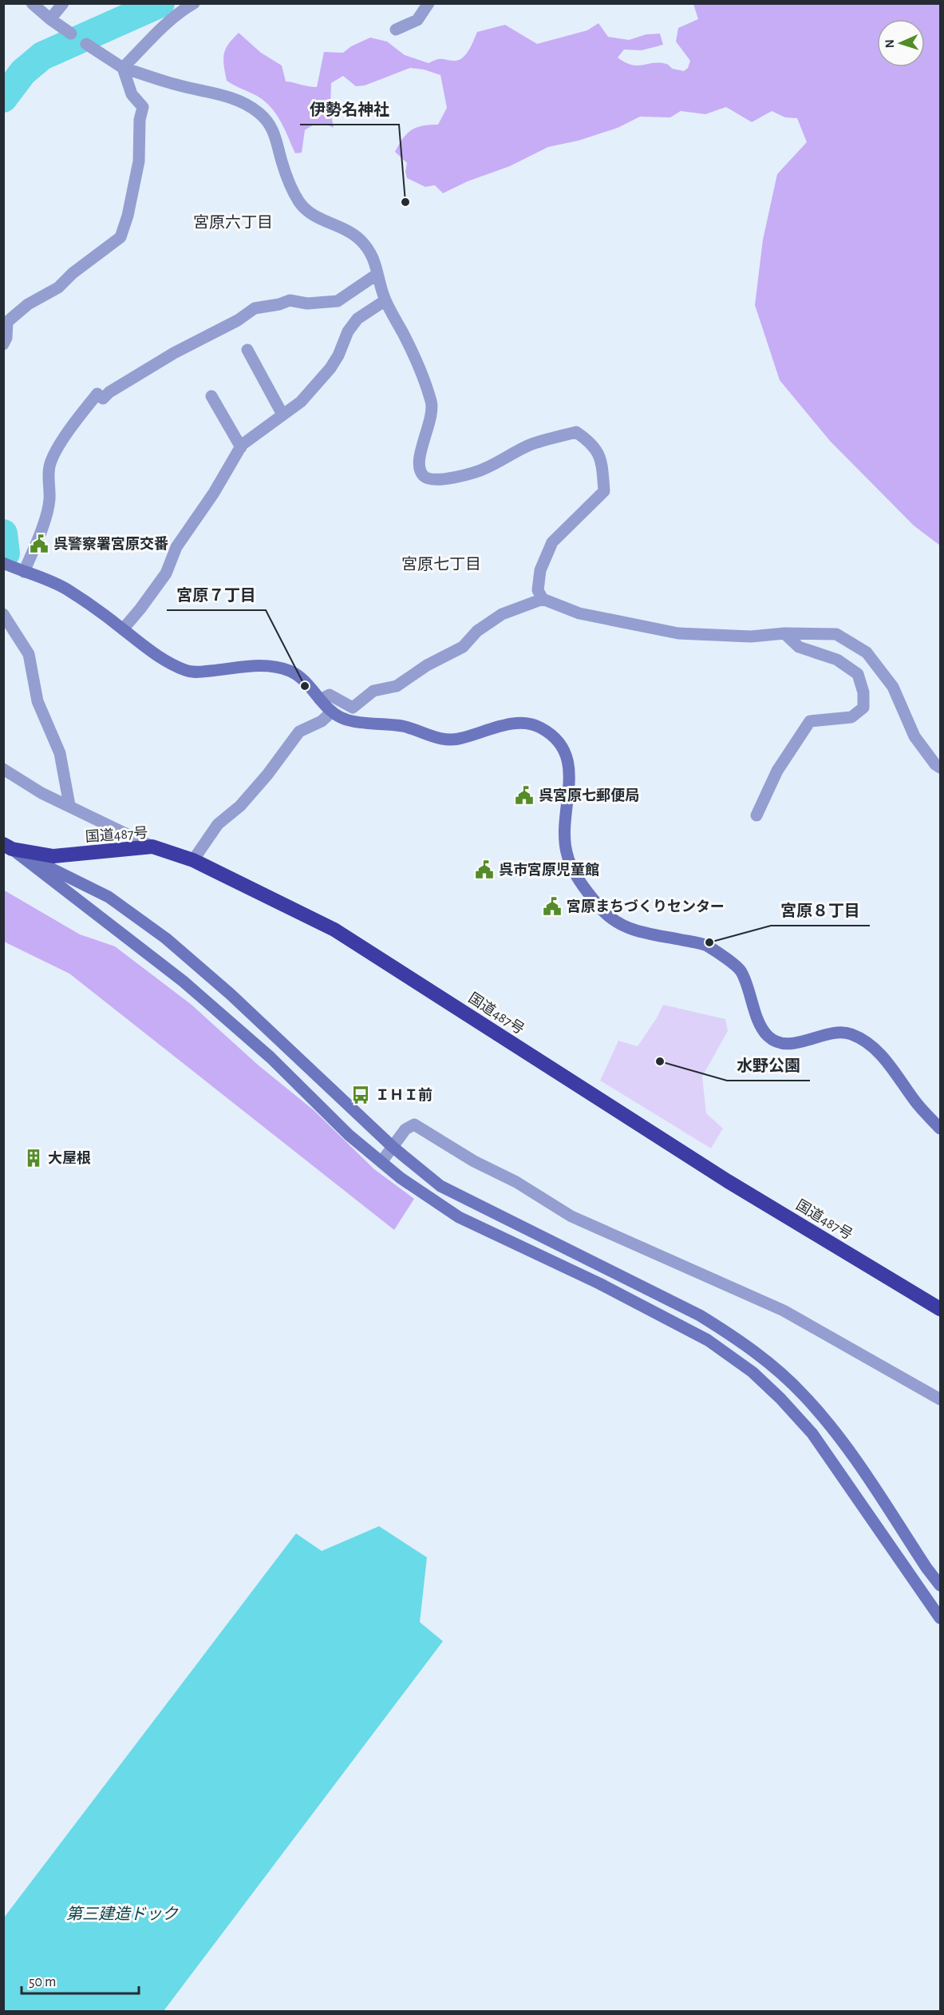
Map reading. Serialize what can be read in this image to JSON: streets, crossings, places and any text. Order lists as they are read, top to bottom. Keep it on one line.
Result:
{"streets":{"highway":["国道487号"]},"districts":["宮原六丁目","宮原七丁目"],"water":["第三建造ドック"],"places":{"other":["伊勢名神社","宮原７丁目","宮原８丁目","水野公園"],"public building":["呉警察署宮原交番","呉宮原七郵便局","呉市宮原児童館","宮原まちづくりセンター"],"bus stop":["ＩＨＩ前"],"building":["大屋根"]},"scale_bar":"50 m","north":"left"}
